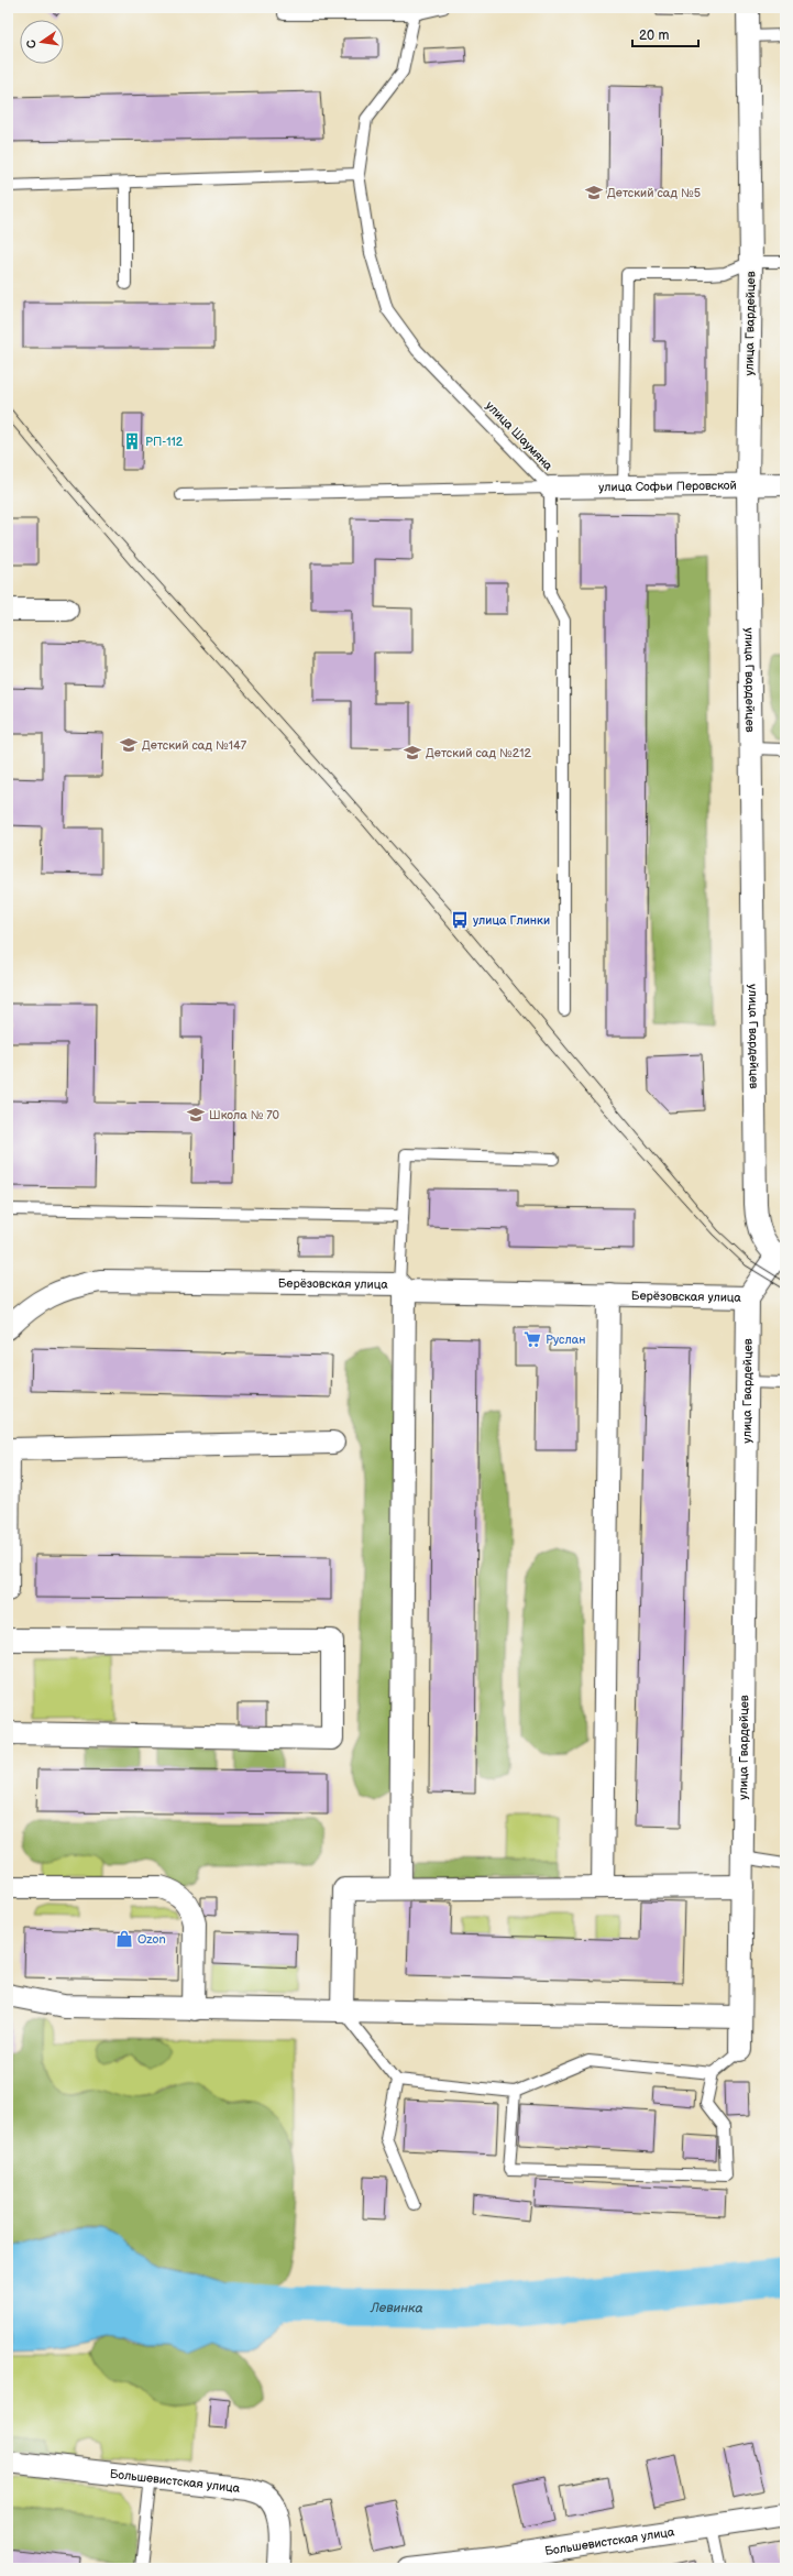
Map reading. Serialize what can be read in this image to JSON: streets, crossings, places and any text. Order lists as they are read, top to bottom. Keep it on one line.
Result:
{"streets":{"street":["улица Гвардейцев","улица Софьи Перовской","Берёзовская улица","Большевистская улица"],"lane":["улица Шаумяна"]},"crossings":[["улица Гвардейцев","улица Софьи Перовской"],["улица Гвардейцев","Берёзовская улица"],["улица Шаумяна","улица Софьи Перовской"]],"water":["Левинка"],"places":{"school or university":["Детский сад №5","Детский сад №147","Детский сад №212","Школа № 70"],"building":["РП-112"],"bus stop":["улица Глинки"],"supermarket":["Руслан"],"shop":["Ozon"]},"scale_bar":"20 m","north":"left"}
